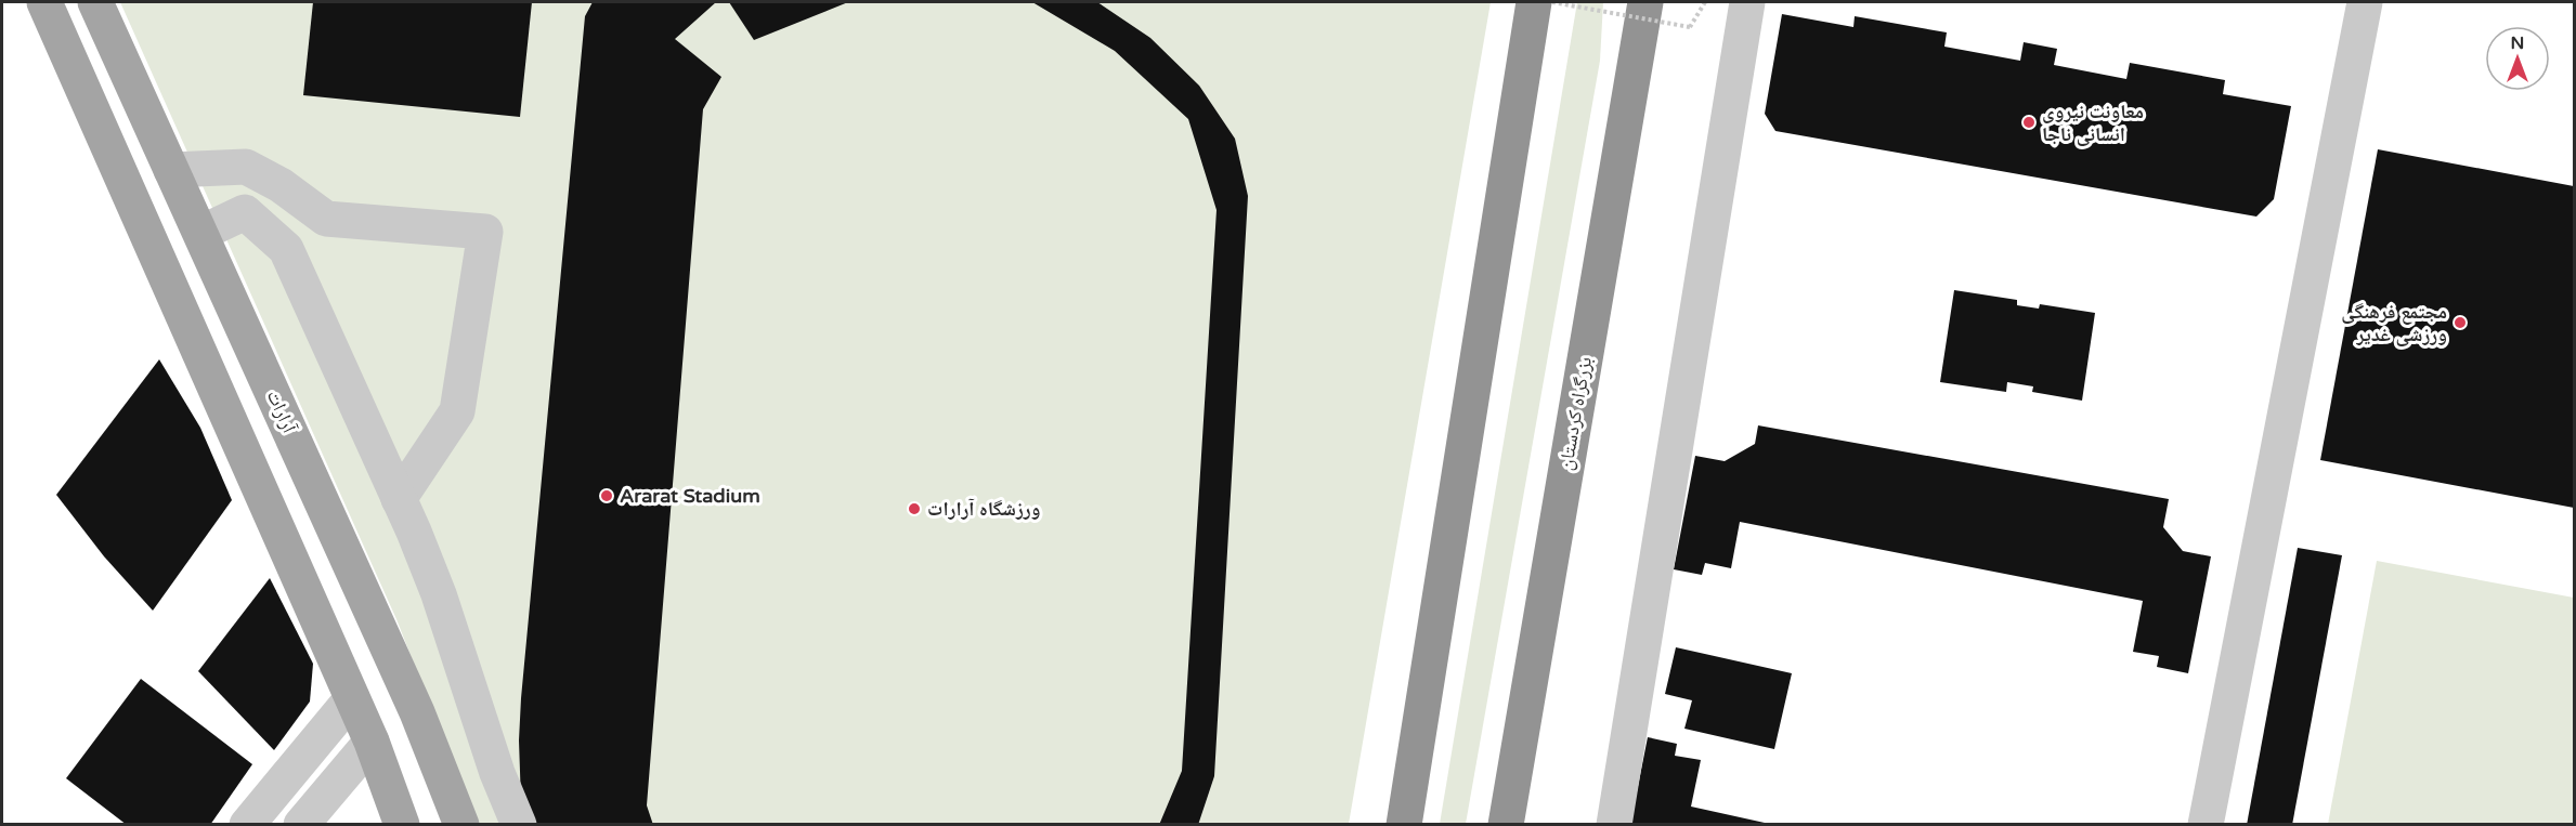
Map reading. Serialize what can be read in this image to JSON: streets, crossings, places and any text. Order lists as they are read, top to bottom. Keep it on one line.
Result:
{"streets":{"highway":["بزرگراه کردستان"],"main road":["آرارات"]},"places":["معاونت نیروی انسانی ناجا","مجتمع فرهنگی ورزشی غدیر","Ararat Stadium","ورزشگاه آرارات"],"north":"top"}
